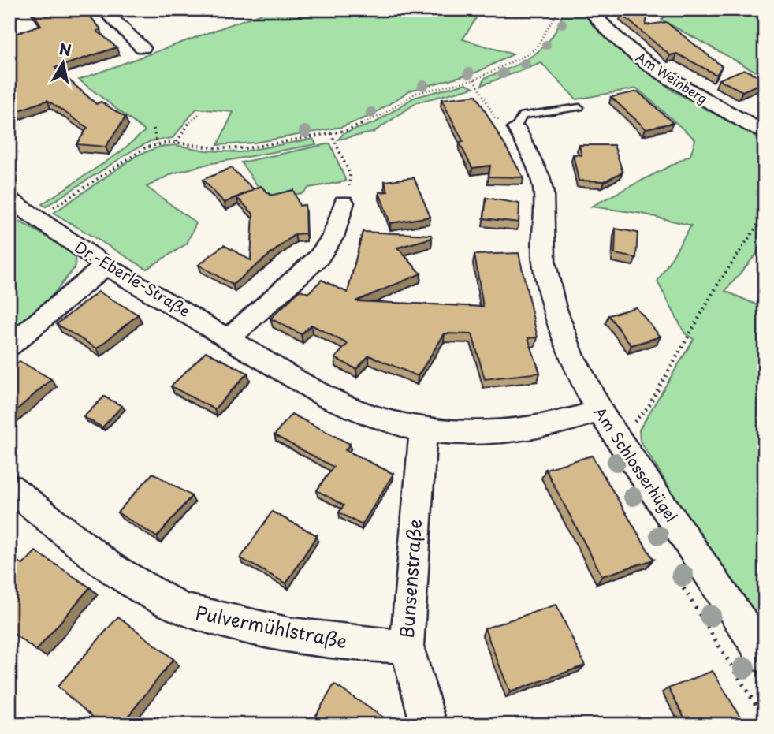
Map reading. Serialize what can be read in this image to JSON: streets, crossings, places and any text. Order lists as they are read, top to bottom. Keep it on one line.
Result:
{"streets":{"street":["Am Weinberg","Dr.-Eberle-Straße","Am Schlosserhügel","Bunsenstraße","Pulvermühlstraße"]},"crossings":[["Dr.-Eberle-Straße","Am Schlosserhügel"],["Dr.-Eberle-Straße","Bunsenstraße"],["Bunsenstraße","Pulvermühlstraße"]],"north":"top"}
